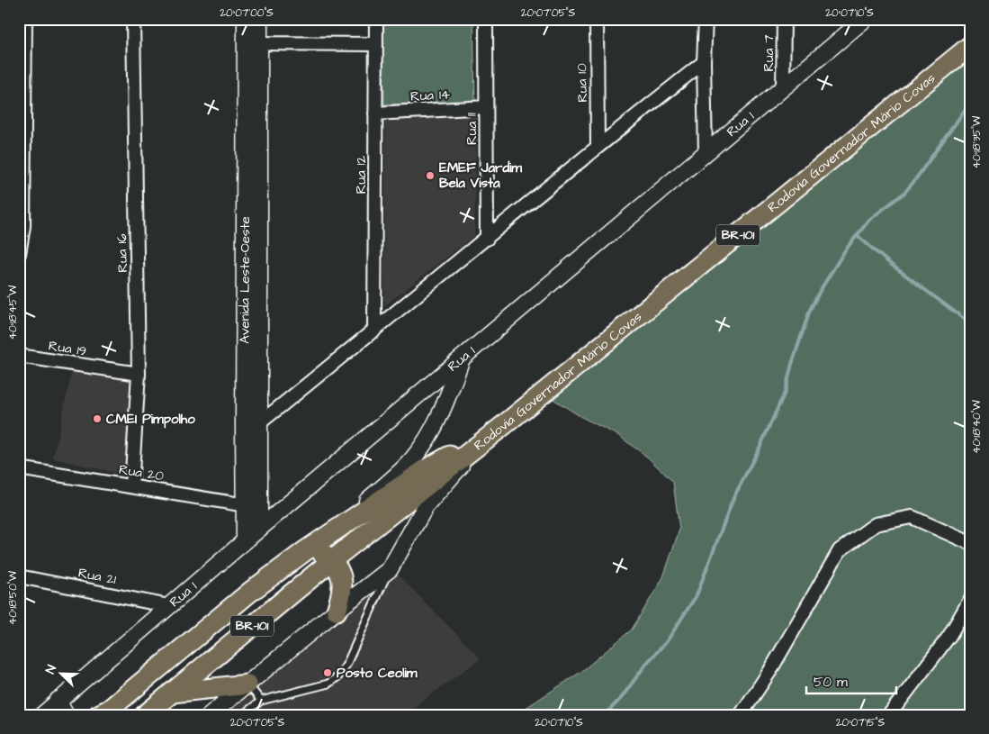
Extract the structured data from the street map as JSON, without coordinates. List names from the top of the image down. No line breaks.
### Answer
{"streets":{"main road":["Rodovia Governador Mário Covas","BR-101"],"street":["Rua 7","Rua 10","Rua 14","Rua 1","Rua 11","Rua 12","Rua 16","Avenida Leste-Oeste","Rua 19","Rua 20","Rua 21"]},"crossings":[["Rua 7","Rua 1"],["Rua 14","Rua 11"],["Rua 14","Rua 12"],["Rua 1","Avenida Leste-Oeste"],["Rua 1","Rua 21"],["Rua 16","Rua 19"],["Rua 16","Rua 20"],["Avenida Leste-Oeste","Rua 20"]],"places":["EMEF Jardim Bela Vista","CMEI Pimpolho","Posto Ceolim"],"scale_bar":"50 m","north":"top left","coordinates":["20°07'00\"S","20°07'05\"S","20°07'10\"S","40°18'35\"W","40°18'45\"W","40°18'40\"W","40°18'50\"W","20°07'15\"S"]}
